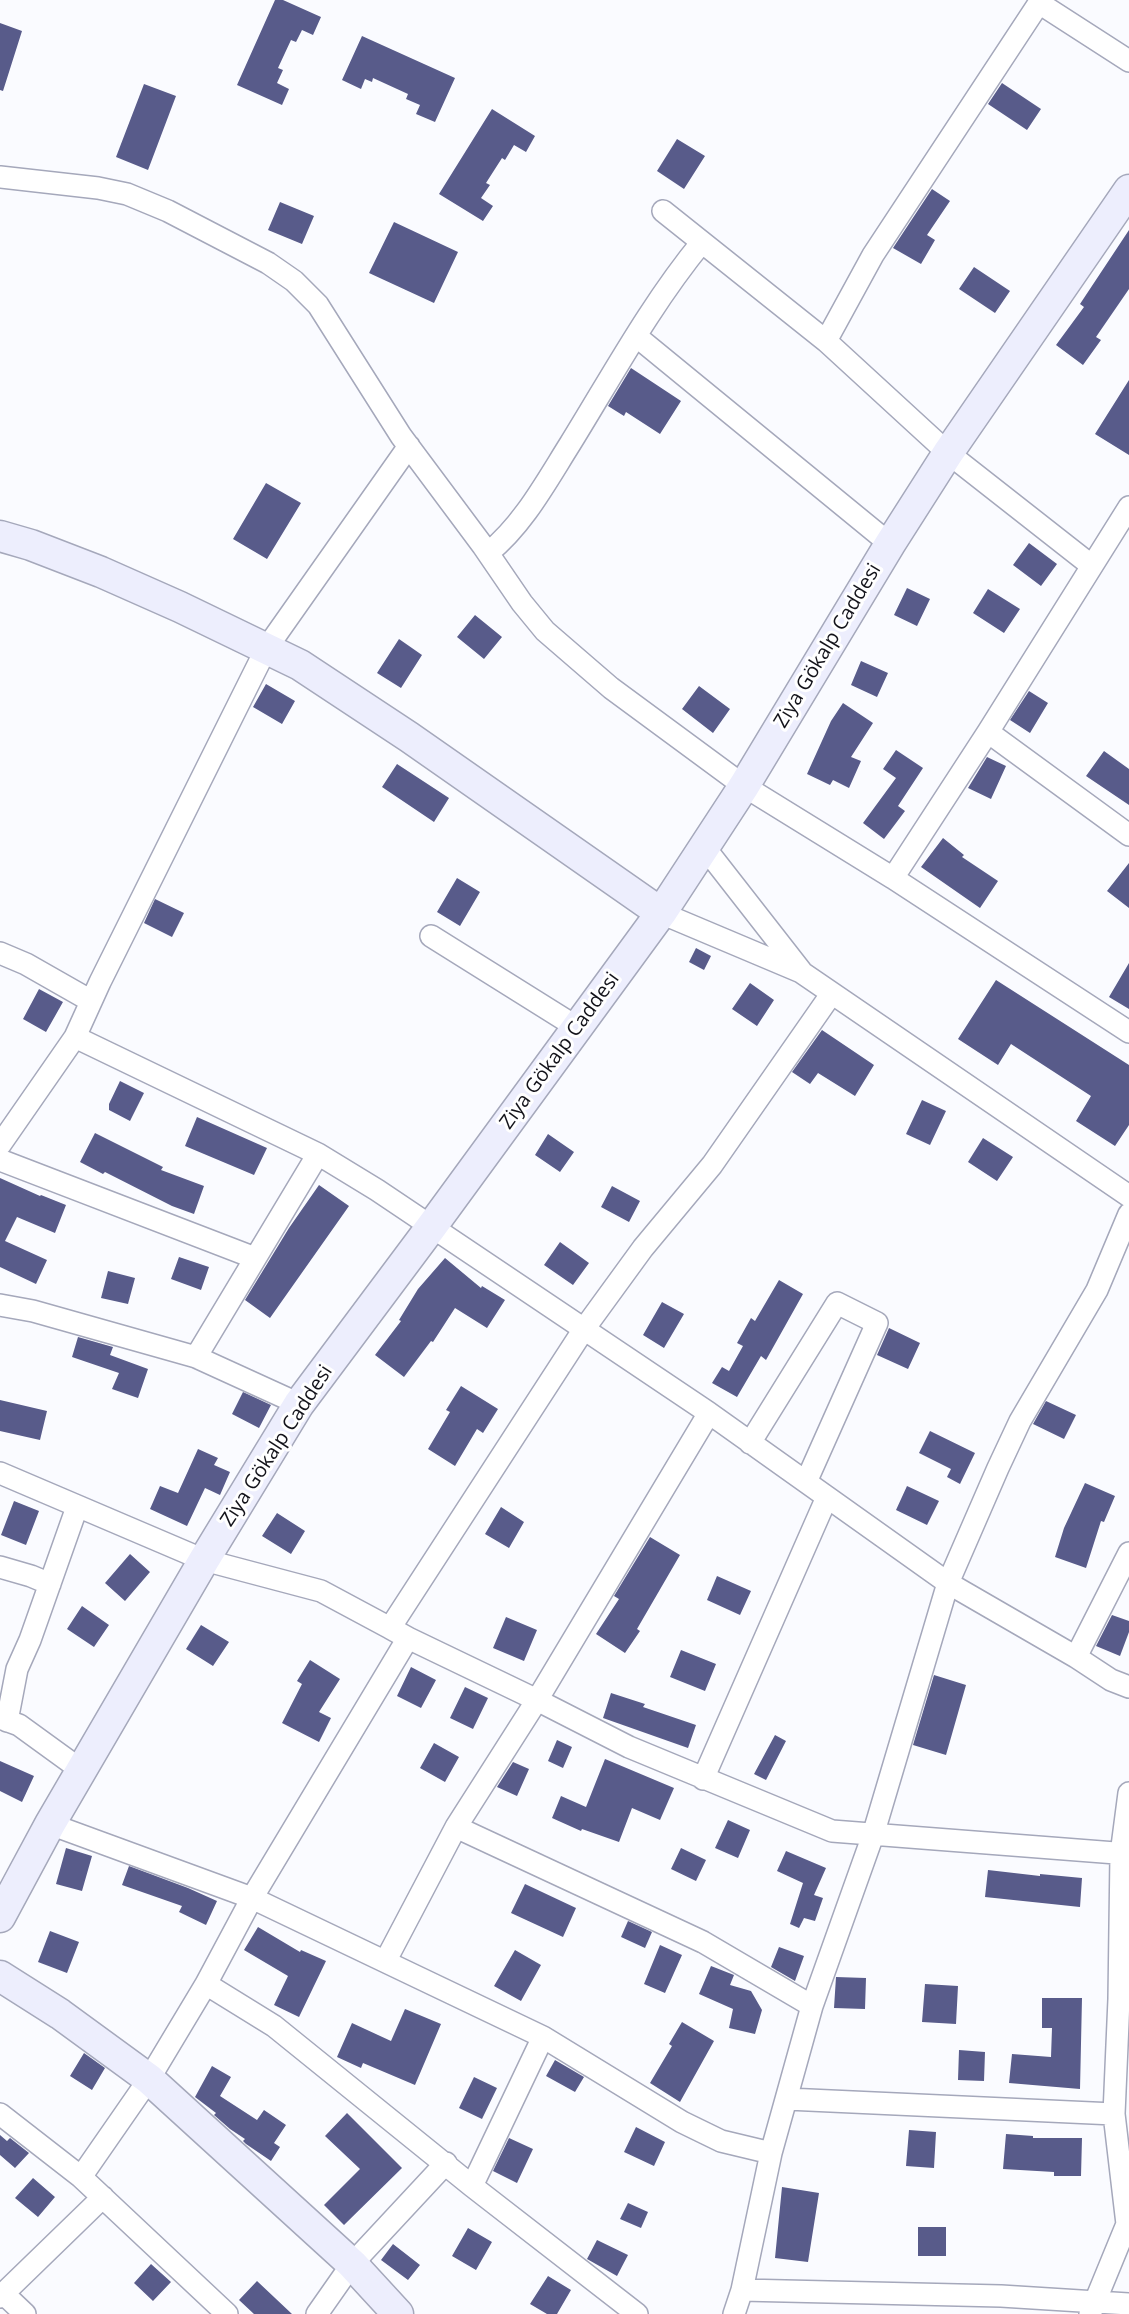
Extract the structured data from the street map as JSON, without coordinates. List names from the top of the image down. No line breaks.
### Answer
{"streets":{"street":["Ziya Gökalp Caddesi"]}}
